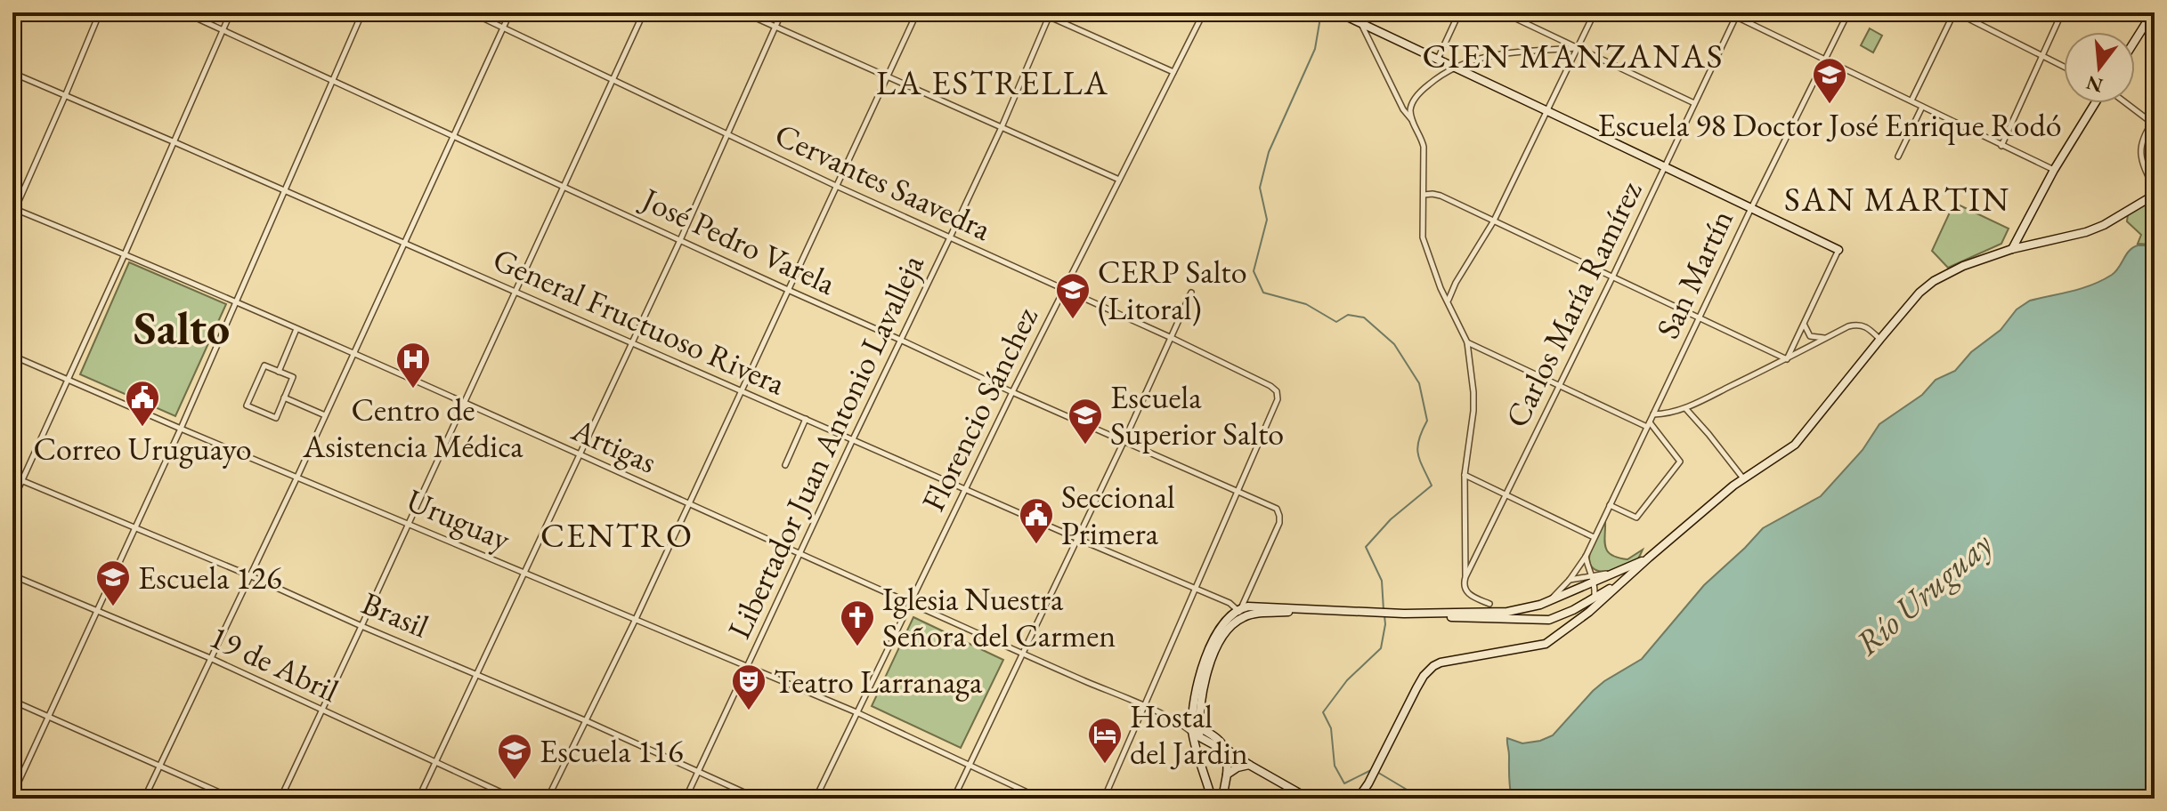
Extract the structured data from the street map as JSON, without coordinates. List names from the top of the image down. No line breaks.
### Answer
{"streets":{"street":["Cervantes Saavedra","José Pedro Varela","San Martín","Carlos María Ramírez","General Fructuoso Rivera","Florencio Sánchez","Artigas","Libertador Juan Antonio Lavalleja","Uruguay","Brasil","19 de Abril"]},"crossings":[["Cervantes Saavedra","José Pedro Varela"],["Cervantes Saavedra","Florencio Sánchez"],["Cervantes Saavedra","Libertador Juan Antonio Lavalleja"],["José Pedro Varela","General Fructuoso Rivera"],["José Pedro Varela","Florencio Sánchez"],["José Pedro Varela","Libertador Juan Antonio Lavalleja"],["General Fructuoso Rivera","Florencio Sánchez"],["General Fructuoso Rivera","Libertador Juan Antonio Lavalleja"],["Florencio Sánchez","Artigas"],["Florencio Sánchez","Uruguay"],["Artigas","Libertador Juan Antonio Lavalleja"],["Libertador Juan Antonio Lavalleja","Uruguay"],["Libertador Juan Antonio Lavalleja","Brasil"]],"districts":["CIEN MANZANAS","LA ESTRELLA","SAN MARTIN","Salto","CENTRO"],"water":["Río Uruguay"],"places":{"school or university":["Escuela 98 Doctor José Enrique Rodó","CERP Salto (Litoral)","Escuela Superior Salto","Escuela 126","Escuela 116"],"hospital":["Centro de Asistencia Médica"],"public building":["Correo Uruguayo","Seccional Primera"],"church":["Iglesia Nuestra Señora del Carmen"],"theatre":["Teatro Larranaga"],"hotel":["Hostal del Jardin"]},"north":"bottom"}
